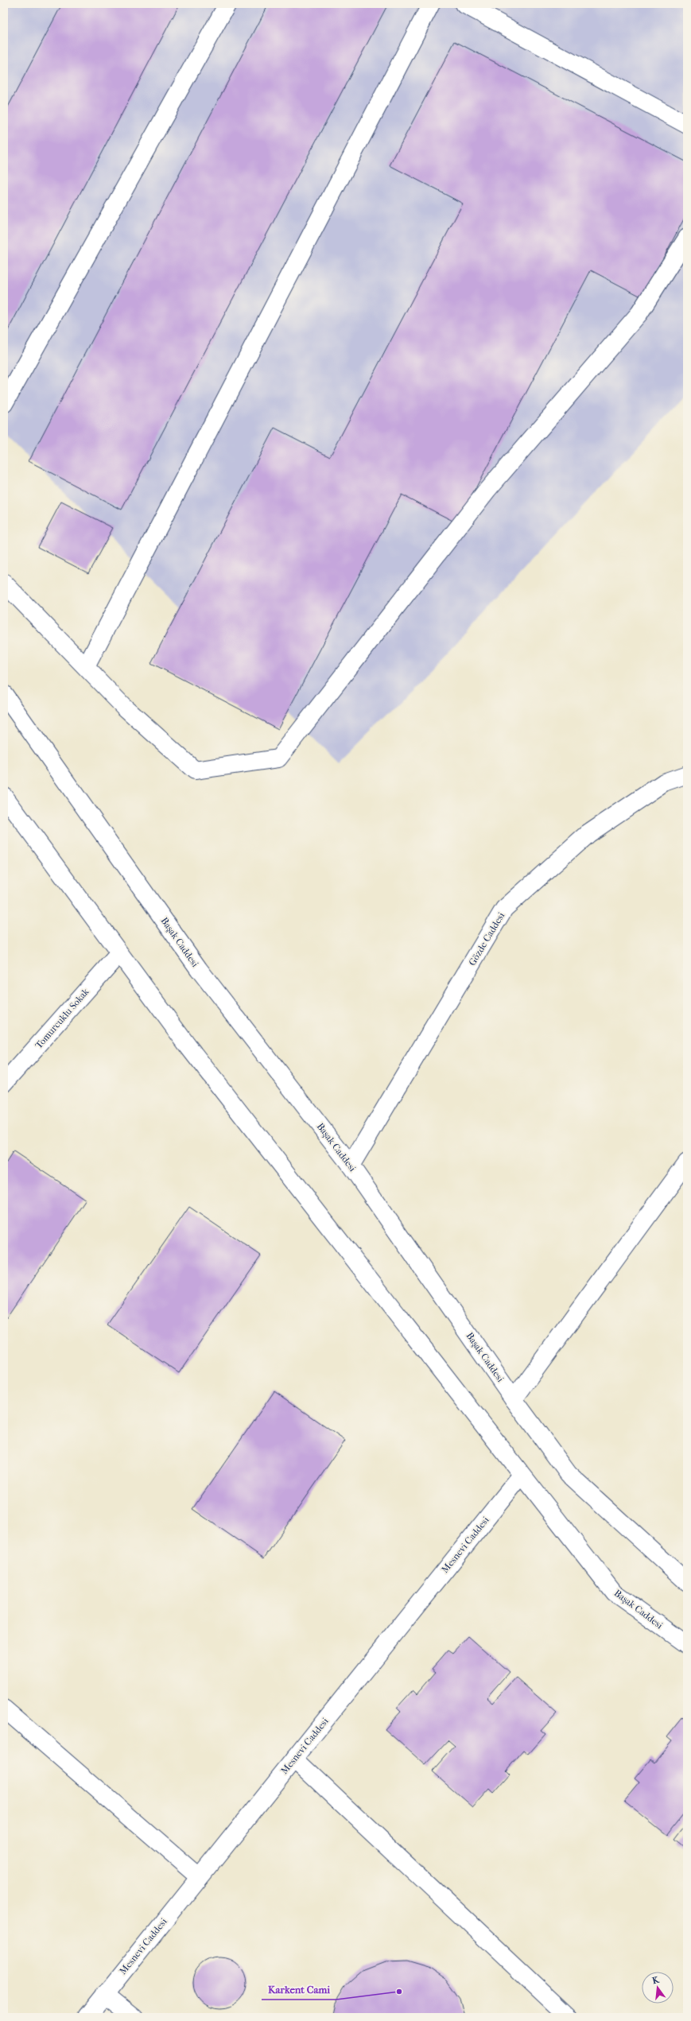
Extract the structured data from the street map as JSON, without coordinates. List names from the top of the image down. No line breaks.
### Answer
{"streets":{"street":["Gözde Caddesi","Başak Caddesi","Tomurcuklu Sokak","Mesnevi Caddesi"]},"crossings":[["Gözde Caddesi","Başak Caddesi"],["Başak Caddesi","Tomurcuklu Sokak"],["Başak Caddesi","Mesnevi Caddesi"]],"places":["Karkent Cami"],"north":"top"}
